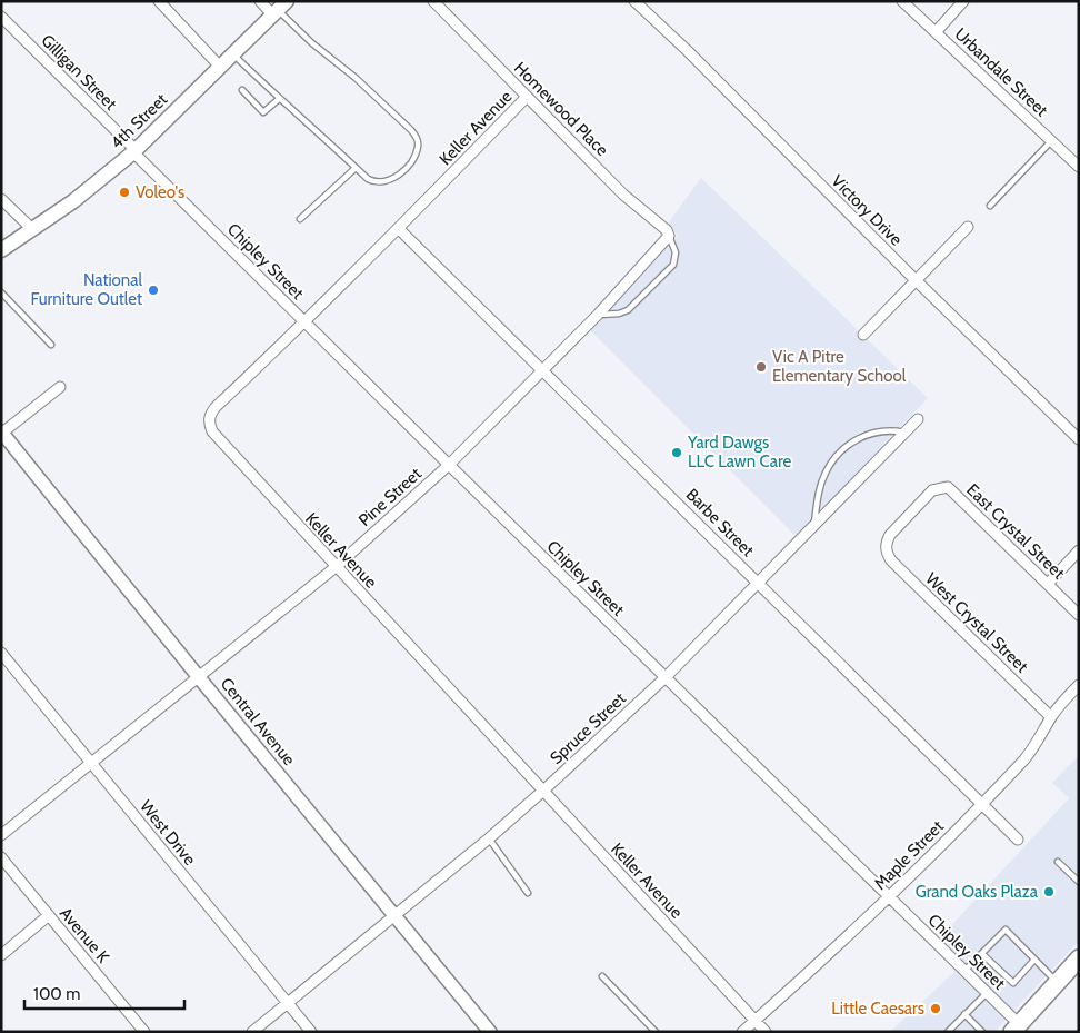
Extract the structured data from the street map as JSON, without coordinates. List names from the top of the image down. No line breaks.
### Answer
{"streets":{"main road":["4th Street"],"street":["Gilligan Street","Urbandale Street","Homewood Place","Keller Avenue","Victory Drive","Chipley Street","Pine Street","Barbe Street","East Crystal Street","West Crystal Street","Central Avenue","Spruce Street","West Drive","Maple Street","Avenue K"]},"crossings":[["Gilligan Street","4th Street"],["Gilligan Street","Chipley Street"],["Homewood Place","Keller Avenue"],["Homewood Place","Pine Street"],["4th Street","Chipley Street"],["Keller Avenue","Chipley Street"],["Keller Avenue","Pine Street"],["Keller Avenue","Barbe Street"],["Keller Avenue","Spruce Street"],["Keller Avenue","Maple Street"],["Chipley Street","Pine Street"],["Chipley Street","Spruce Street"],["Chipley Street","Maple Street"],["Pine Street","Barbe Street"],["Pine Street","Central Avenue"],["Pine Street","West Drive"],["Barbe Street","Spruce Street"],["Barbe Street","Maple Street"],["East Crystal Street","West Crystal Street"],["West Crystal Street","Maple Street"],["Central Avenue","Spruce Street"],["Spruce Street","West Drive"]],"places":["Voleo's","National Furniture Outlet","Vic A Pitre Elementary School","Yard Dawgs LLC Lawn Care","Grand Oaks Plaza","Little Caesars"],"scale_bar":"100 m"}
